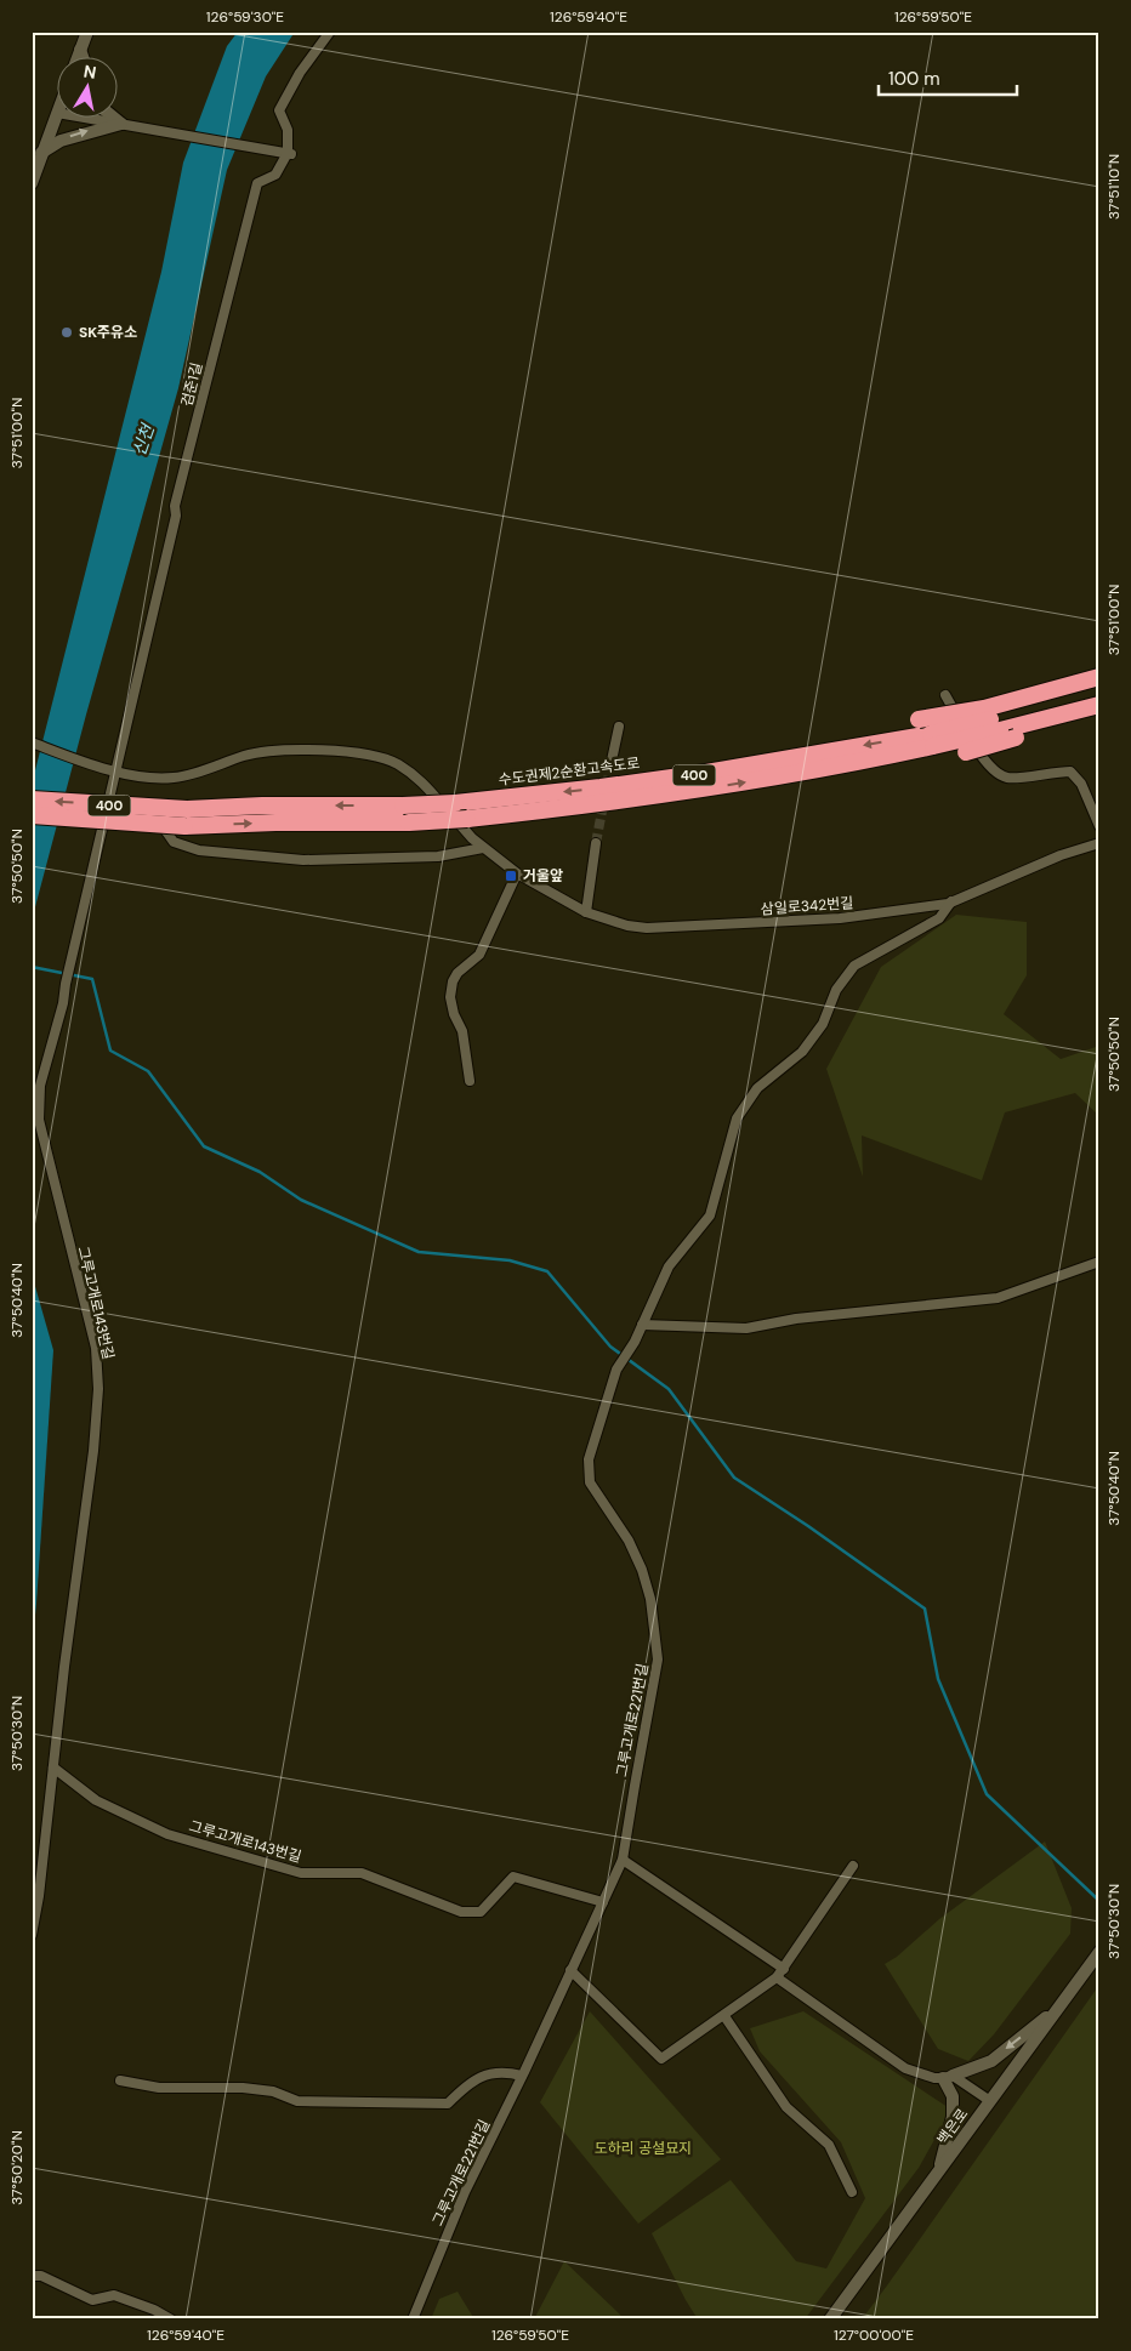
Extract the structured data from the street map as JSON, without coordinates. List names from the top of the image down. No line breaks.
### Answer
{"streets":{"highway":["수도권제2순환고속도로","400"],"main road":["백은로"],"street":["검준1길","삼일로342번길","그루고개로143번길","그루고개로221번길"]},"crossings":[["검준1길","삼일로342번길"],["검준1길","그루고개로143번길"],["삼일로342번길","그루고개로143번길"],["삼일로342번길","그루고개로221번길"],["그루고개로143번길","그루고개로221번길"]],"water":["신천"],"parks":["도하리 공설묘지"],"places":{"other":["SK주유소"],"transit":["거울앞"]},"scale_bar":"100 m","north":"top","coordinates":["126°59'30\"E","126°59'40\"E","126°59'50\"E","37°51'10\"N","37°51'00\"N","37°50'50\"N","37°50'40\"N","37°50'30\"N","37°50'20\"N","127°00'00\"E"]}
